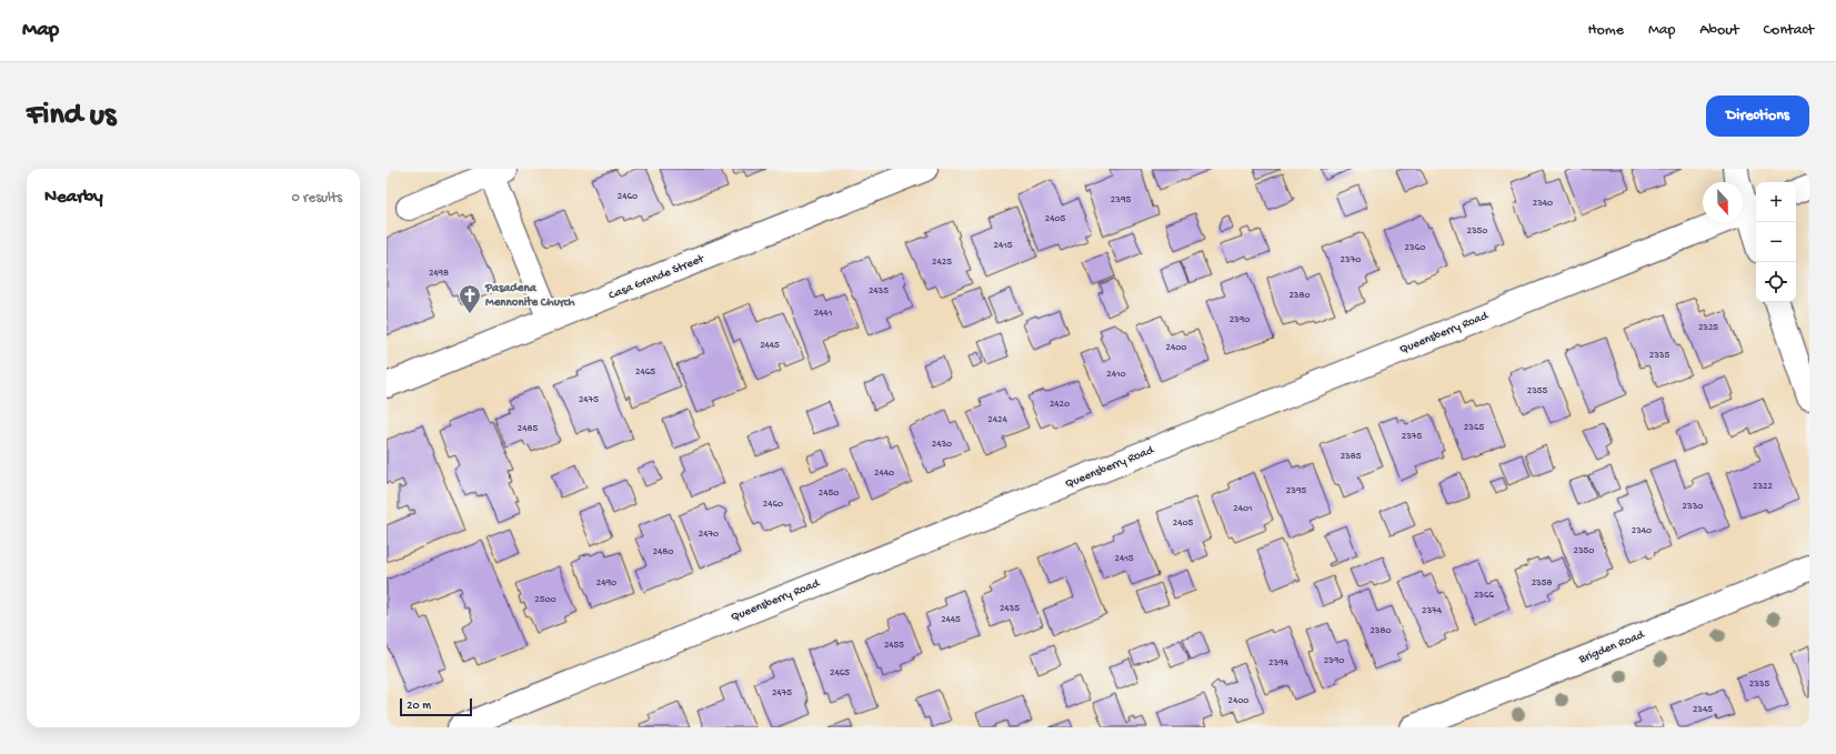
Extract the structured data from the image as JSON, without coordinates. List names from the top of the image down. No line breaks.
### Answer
{"streets":{"street":["Casa Grande Street","Queensberry Road","Brigden Road"]},"places":{"church":["Pasadena Mennonite Church"]},"house_numbers":["2460","2395","2340","2405","2350","2415","2360","2370","2425","2498","2435","2380","2441","2390","2325","2445","2400","2335","2465","2410","2355","2475","2420","2424","2365","2485","2375","2430","2385","2440","2322","2395","2450","2460","2330","2401","2405","2340","2470","2350","2480","2415","2490","2358","2366","2500","2435","2374","2445","2380","2455","2390","2394","2465","2335","2475","2400","2345"],"scale_bar":"20 m","north":"bottom","page":{"header":"Map","nav":["Home","Map","About","Contact"],"buttons":"Directions","title":"Find us","heading":["Nearby","0 results"],"map_buttons":["+","−"],"scale":"20 m"}}
